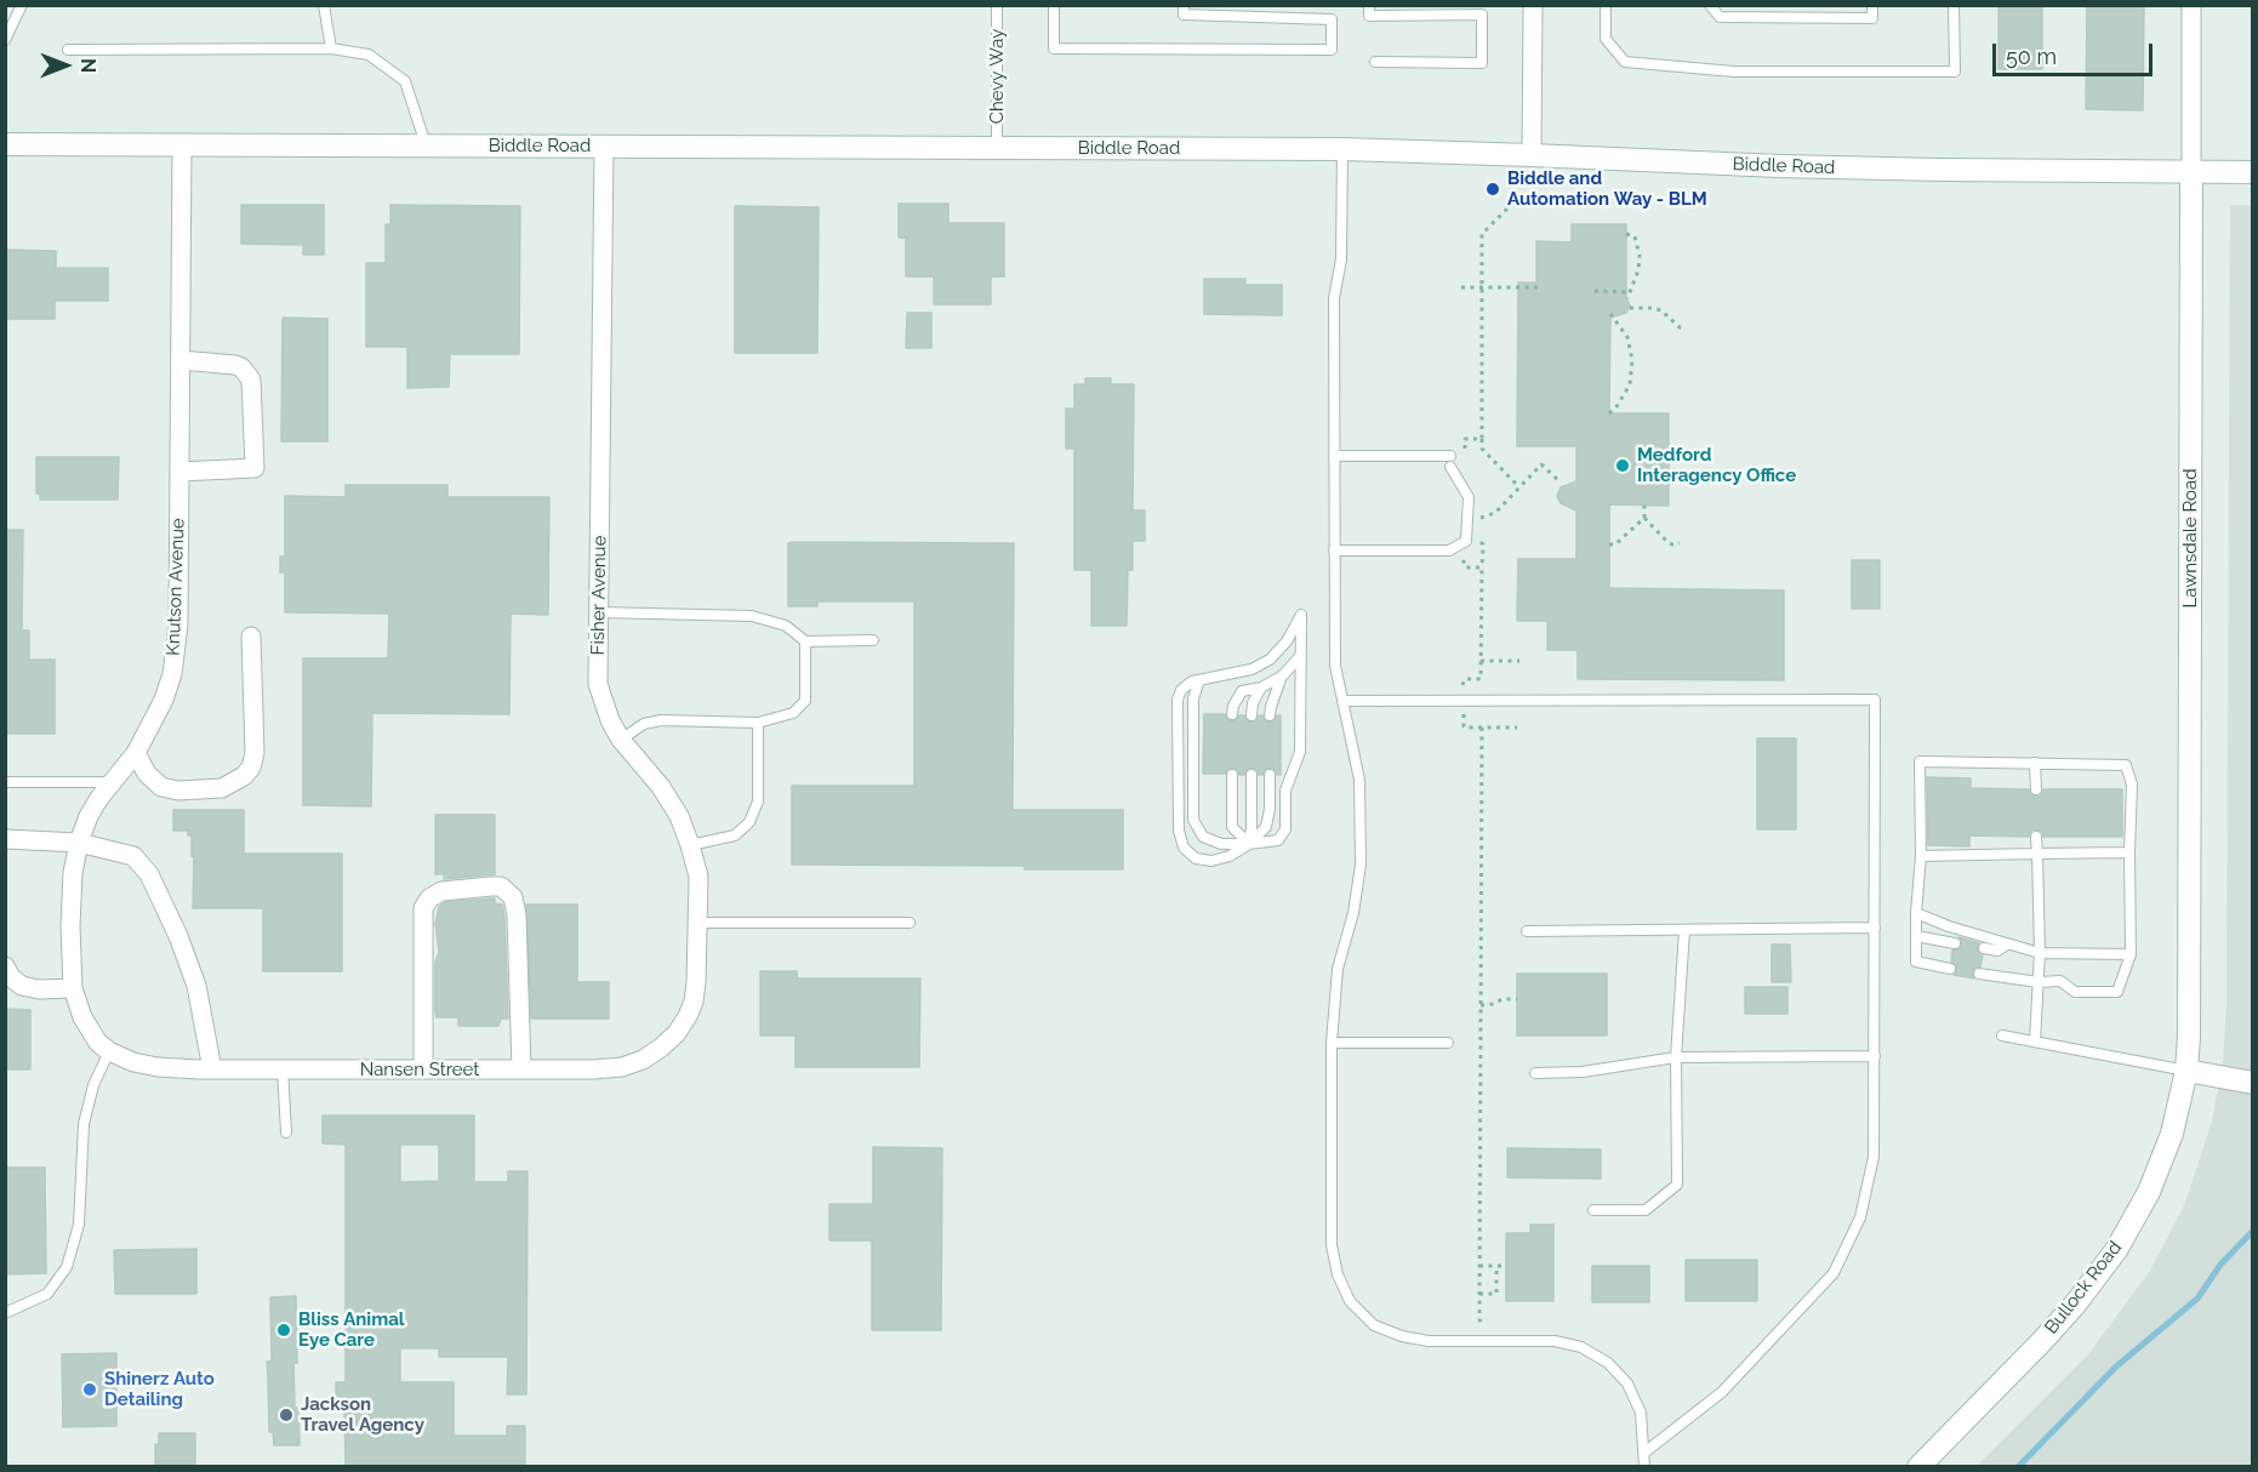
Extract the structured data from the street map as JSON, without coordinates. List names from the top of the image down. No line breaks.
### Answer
{"streets":{"main road":["Biddle Road","Lawnsdale Road","Bullock Road"],"street":["Knutson Avenue","Fisher Avenue","Nansen Street"],"lane":["Chevy Way"]},"crossings":[["Chevy Way","Biddle Road"],["Biddle Road","Lawnsdale Road"],["Biddle Road","Knutson Avenue"],["Biddle Road","Fisher Avenue"],["Lawnsdale Road","Bullock Road"],["Knutson Avenue","Nansen Street"],["Fisher Avenue","Nansen Street"]],"places":["Biddle and Automation Way - BLM","Medford Interagency Office","Bliss Animal Eye Care","Shinerz Auto Detailing","Jackson Travel Agency"],"scale_bar":"50 m","north":"right"}
